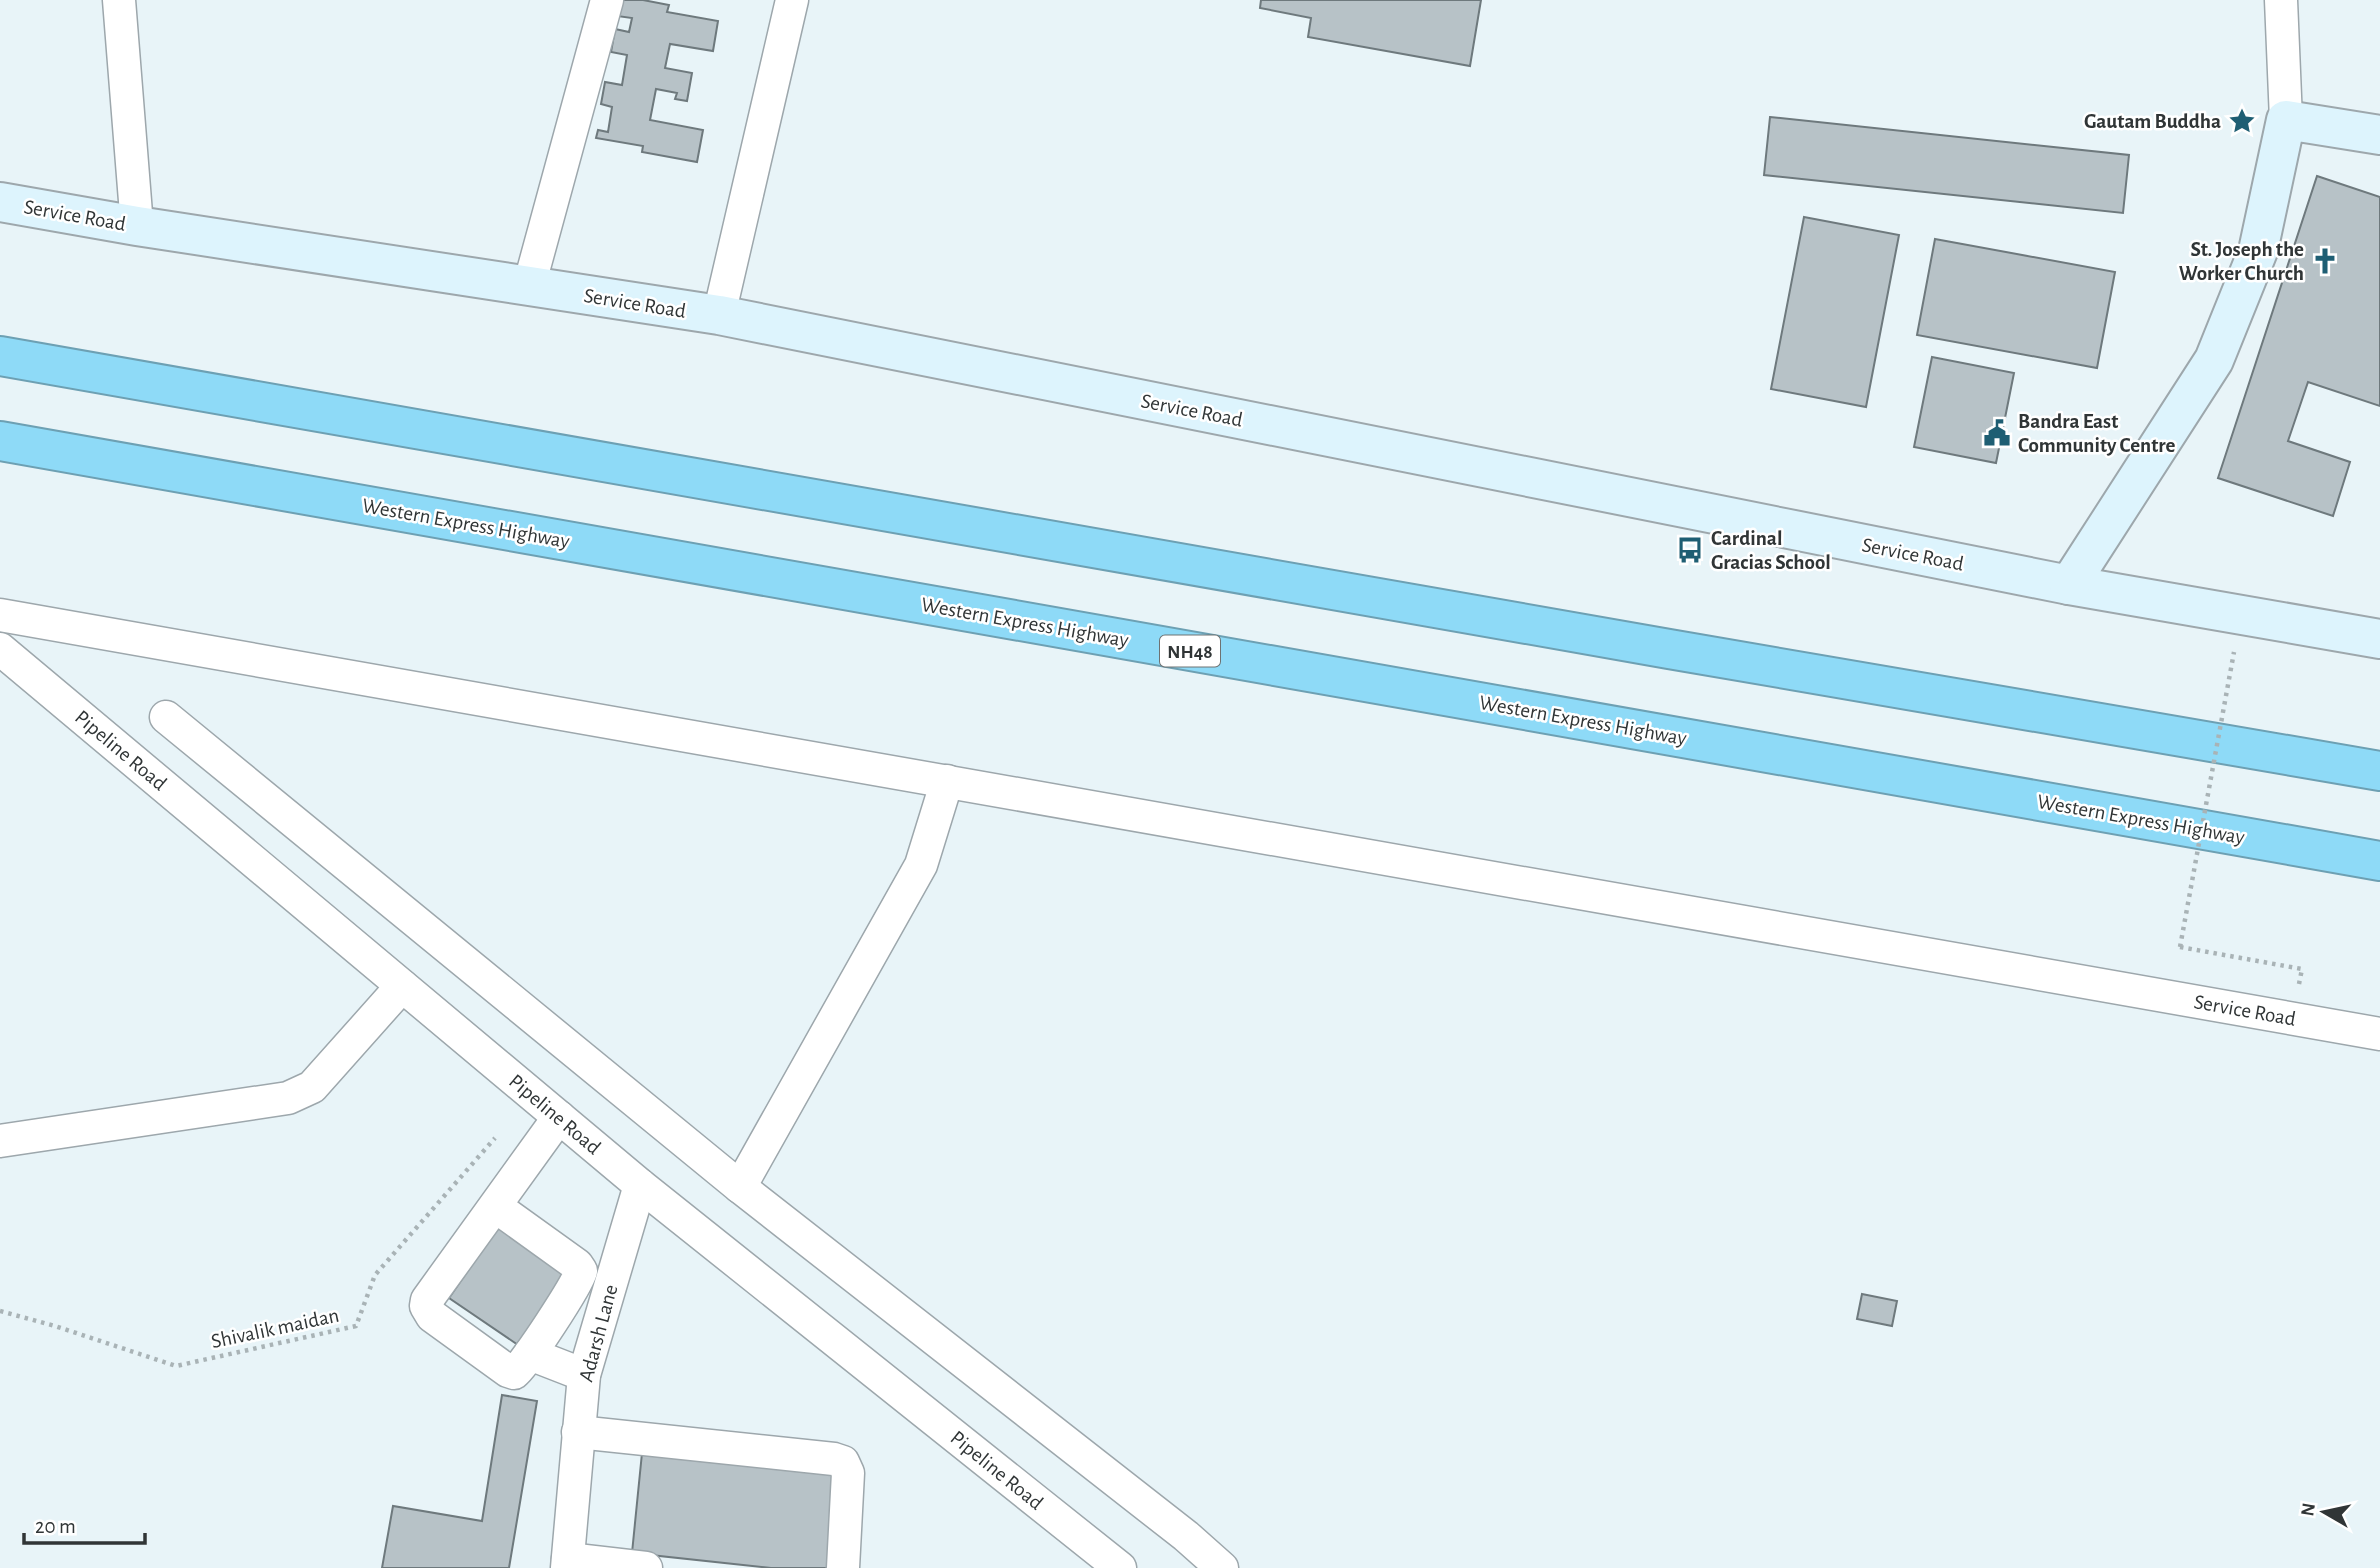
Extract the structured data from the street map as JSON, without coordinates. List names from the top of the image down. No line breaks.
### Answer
{"streets":{"highway":["Western Express Highway","NH48"],"street":["Service Road","Pipeline Road","Adarsh Lane"],"path":["Shivalik maidan"]},"crossings":[["Pipeline Road","Shivalik maidan"],["Pipeline Road","Adarsh Lane"]],"places":{"place":["Gautam Buddha"],"church":["St. Joseph the Worker Church"],"public building":["Bandra East Community Centre"],"bus stop":["Cardinal Gracias School"]},"scale_bar":"20 m","north":"left"}
